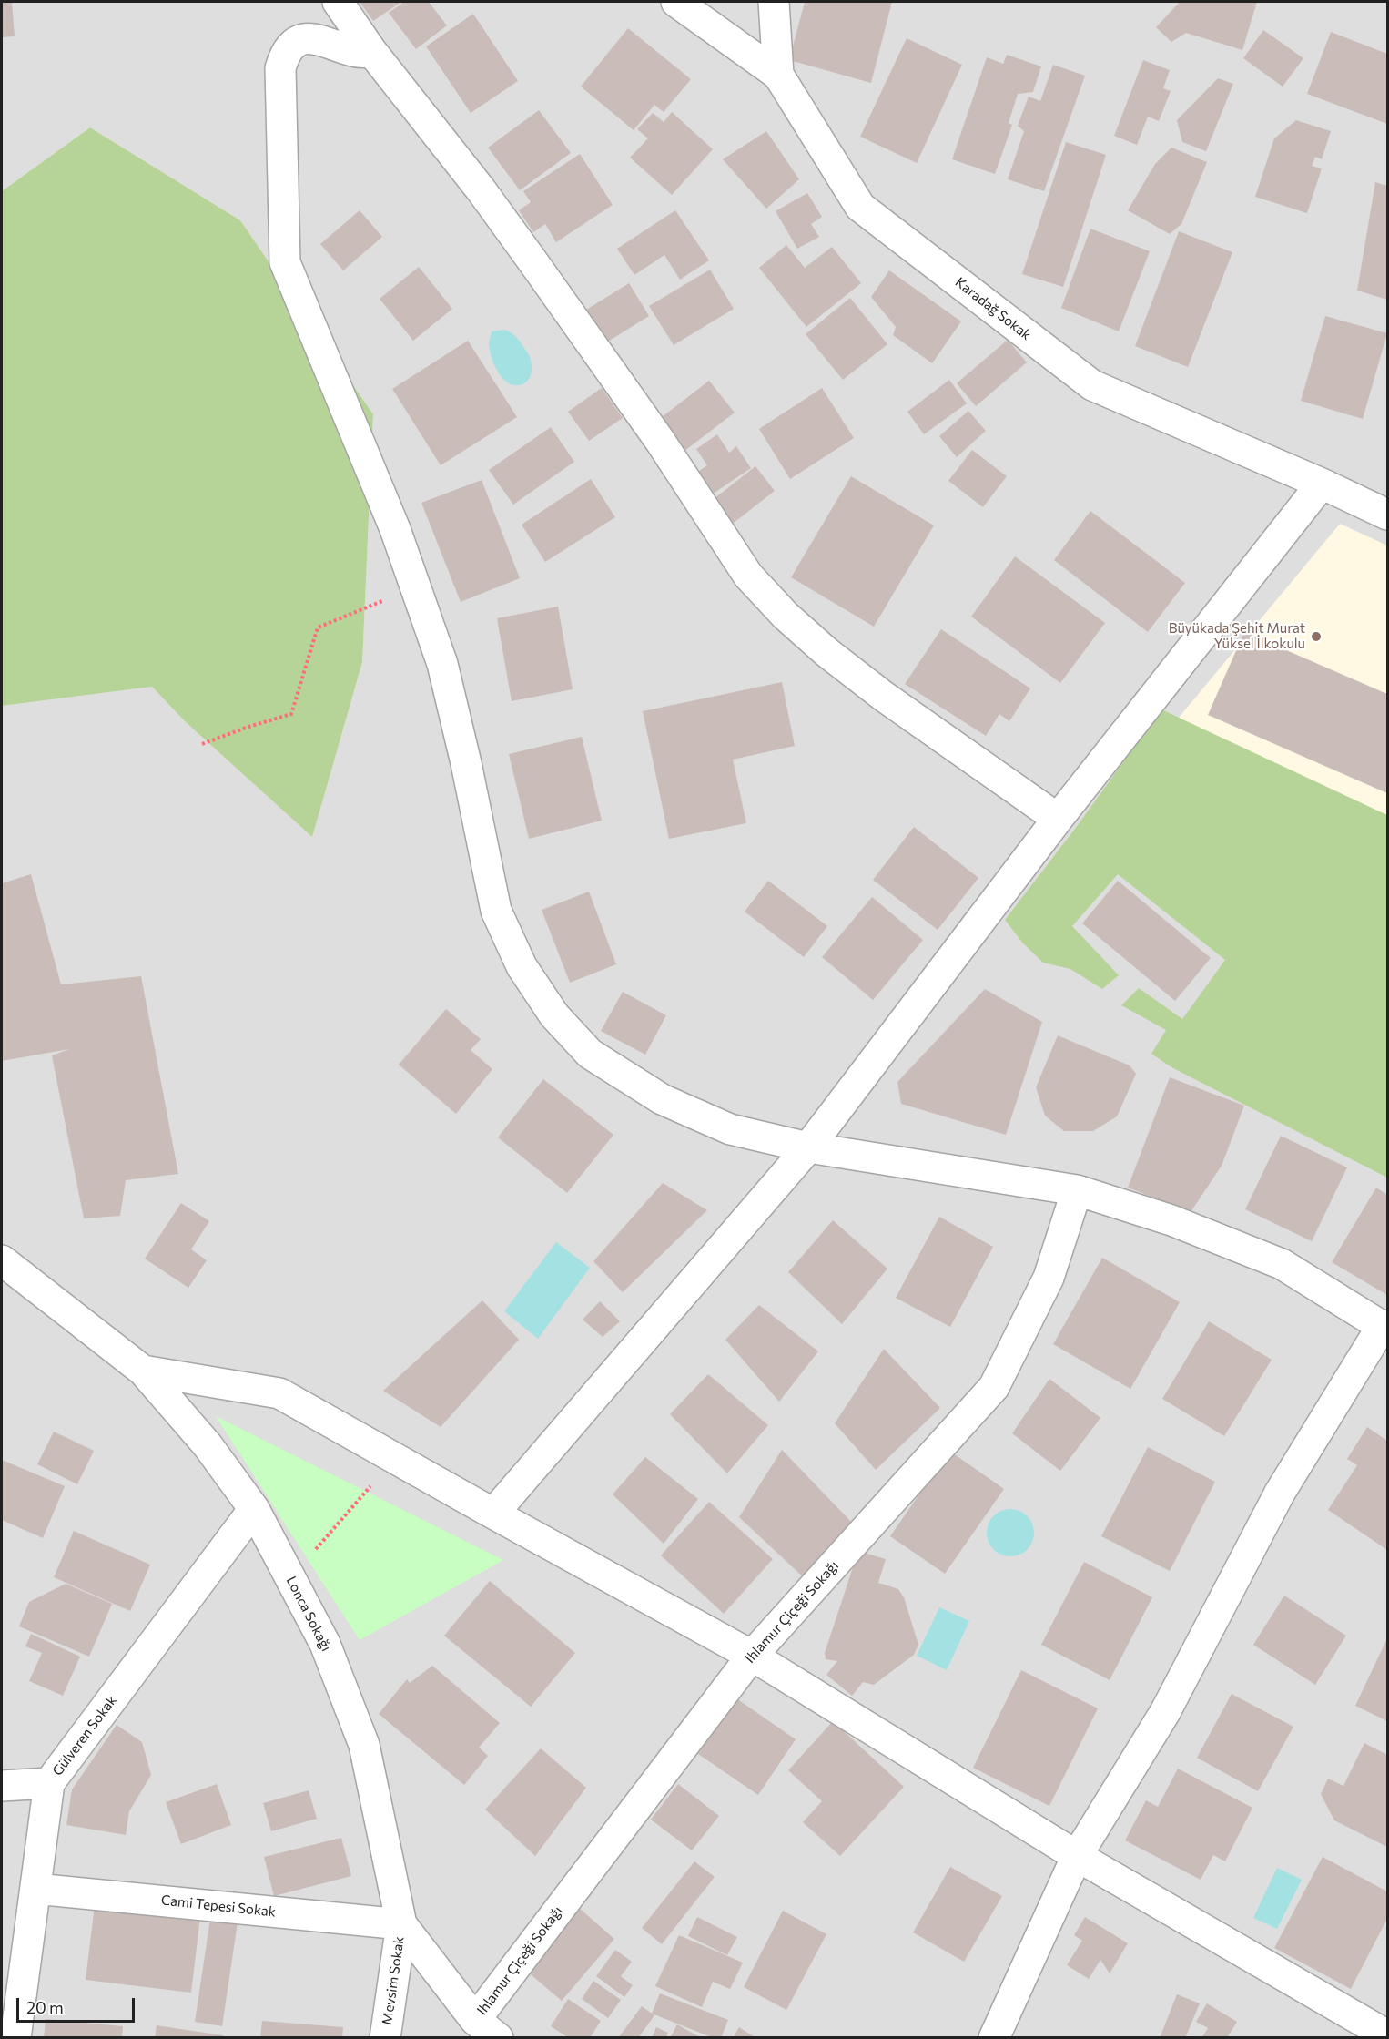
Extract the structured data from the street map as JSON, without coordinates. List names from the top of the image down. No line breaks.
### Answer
{"streets":{"street":["Karadağ Sokak","Ihlamur Çiçeği Sokağı","Lonca Sokağı","Gülveren Sokak","Cami Tepesi Sokak","Mevsim Sokak"]},"crossings":[["Ihlamur Çiçeği Sokağı","Lonca Sokağı"],["Lonca Sokağı","Gülveren Sokak"],["Lonca Sokağı","Cami Tepesi Sokak"],["Lonca Sokağı","Mevsim Sokak"],["Gülveren Sokak","Cami Tepesi Sokak"],["Cami Tepesi Sokak","Mevsim Sokak"]],"places":["Büyükada Şehit Murat Yüksel İlkokulu"],"scale_bar":"20 m"}
